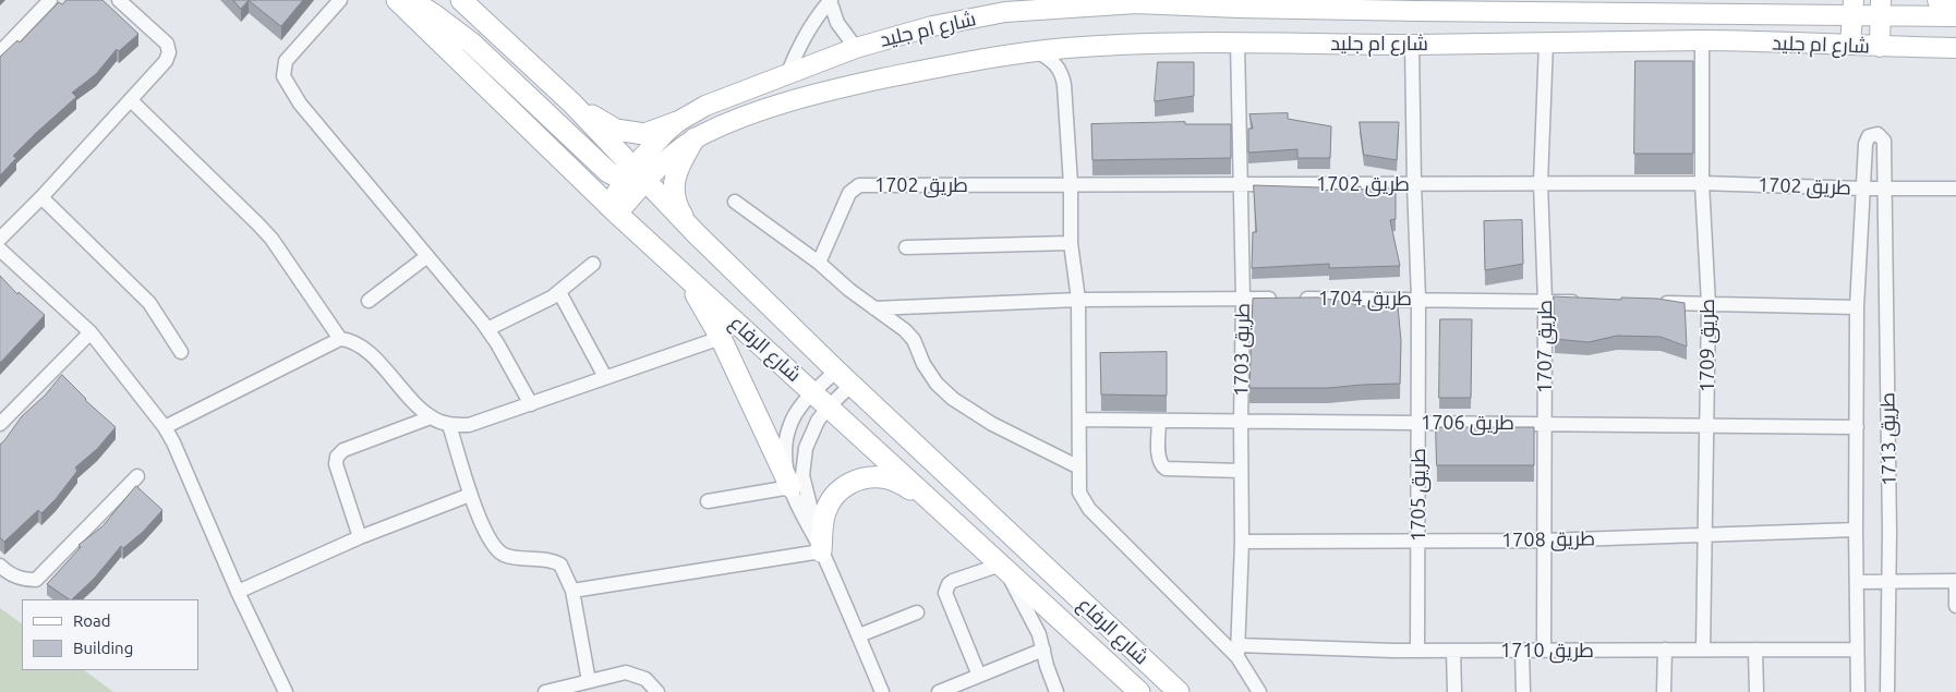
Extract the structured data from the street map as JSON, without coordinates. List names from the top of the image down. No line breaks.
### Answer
{"streets":{"main road":["شارع الرفاع"],"street":["شارع ام جليد","طريق 1702","طريق 1704","طريق 1709","طريق 1707","طريق 1703","طريق 1706","طريق 1713","طريق 1705","طريق 1708","طريق 1710"]},"crossings":[["شارع ام جليد","طريق 1709"],["شارع ام جليد","طريق 1707"],["شارع ام جليد","شارع الرفاع"],["شارع ام جليد","طريق 1703"],["شارع ام جليد","طريق 1705"],["طريق 1702","طريق 1709"],["طريق 1702","طريق 1707"],["طريق 1702","طريق 1703"],["طريق 1702","طريق 1713"],["طريق 1702","طريق 1705"],["طريق 1704","طريق 1707"],["طريق 1704","طريق 1703"],["طريق 1704","طريق 1705"],["طريق 1709","طريق 1706"],["طريق 1709","طريق 1708"],["طريق 1709","طريق 1710"],["طريق 1707","طريق 1706"],["طريق 1707","طريق 1708"],["طريق 1707","طريق 1710"],["طريق 1703","طريق 1706"],["طريق 1703","طريق 1708"],["طريق 1703","طريق 1710"],["طريق 1706","طريق 1713"],["طريق 1706","طريق 1705"],["طريق 1713","طريق 1708"],["طريق 1713","طريق 1710"],["طريق 1705","طريق 1708"],["طريق 1705","طريق 1710"]],"legend":["Road","Building"]}
